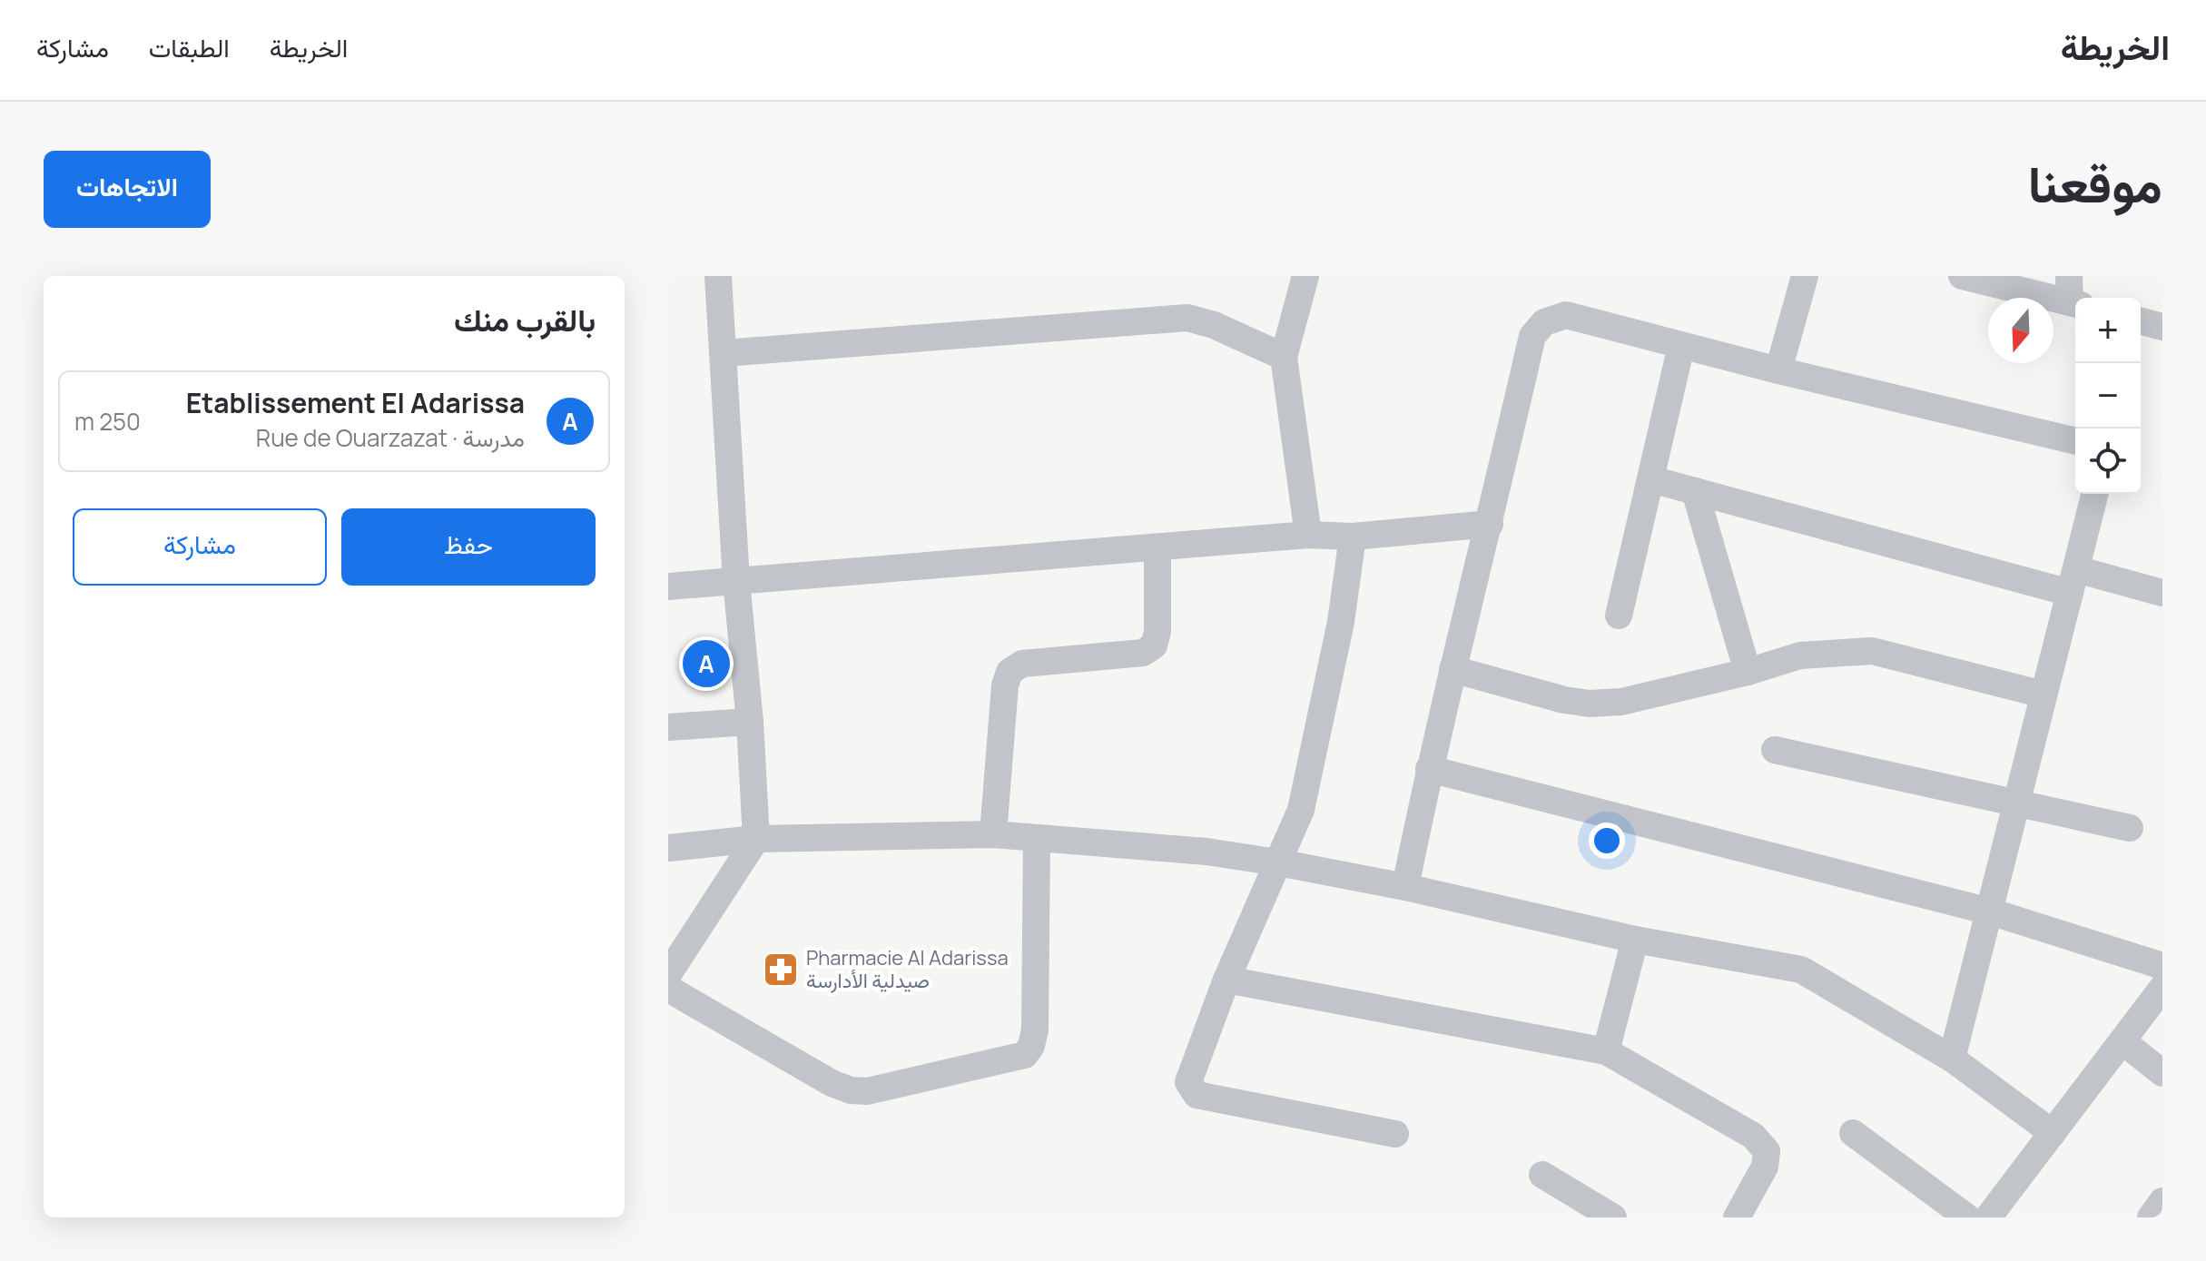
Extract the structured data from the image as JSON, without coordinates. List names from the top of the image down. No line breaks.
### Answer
{"places":{"pharmacy":["Pharmacie Al Adarissa صيدلية الأدارسة"]},"north":"bottom","page":{"header":"الخريطة","nav":["الخريطة","الطبقات","مشاركة"],"title":"موقعنا","buttons":["الاتجاهات",["حفظ","مشاركة"]],"heading":"بالقرب منك","map_buttons":["+","−"],"list":[{"mark":"A","name":"Etablissement El Adarissa","note":"مدرسة · Rue de Ouarzazat","value":"250 m"}],"pins":"A"}}
